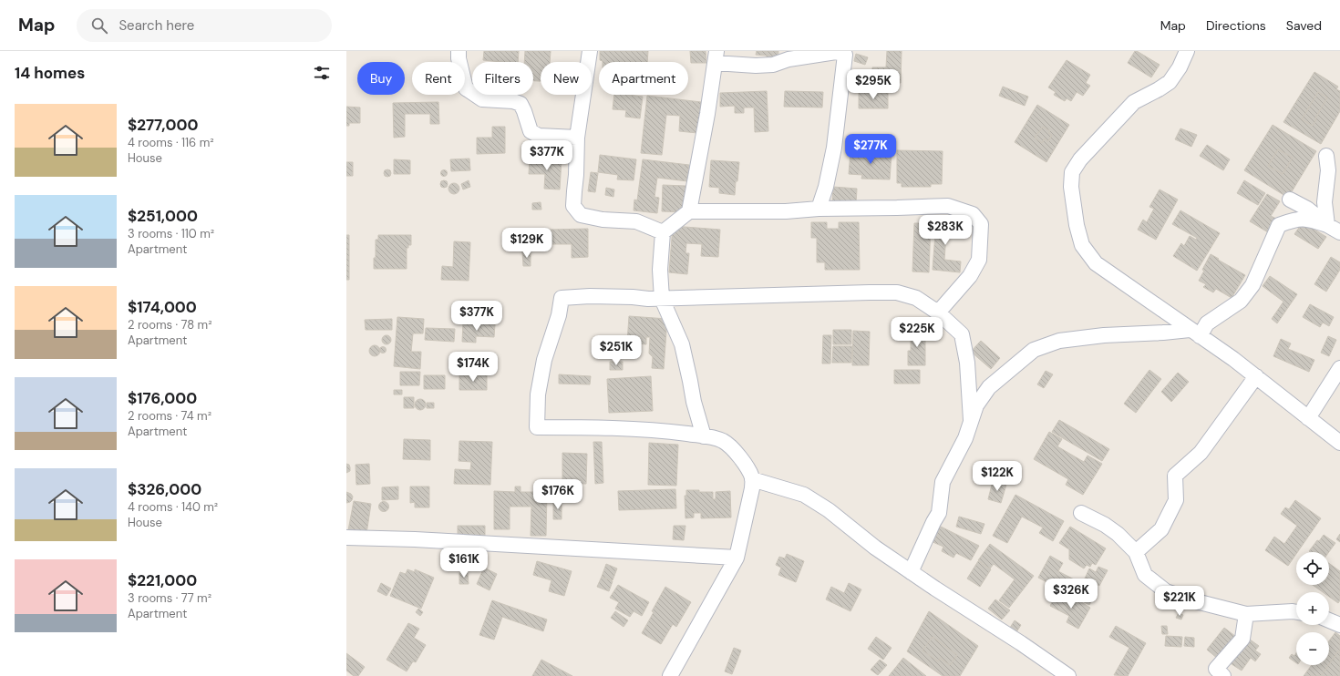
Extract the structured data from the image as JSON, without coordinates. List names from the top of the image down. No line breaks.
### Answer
{"page":{"header":"Map","search":"Search here","nav":["Map","Directions","Saved"],"heading":"14 homes","chip":["Buy","Rent","Filters","New","Apartment"],"price":["$295K","$277K","$377K","$283K","$129K","$377K","$225K","$251K","$174K","$122K","$176K","$161K","$326K","$221K"],"list":[{"name":"$277,000","note":"4 rooms · 116 m² · House"},{"name":"$251,000","note":"3 rooms · 110 m² · Apartment"},{"name":"$174,000","note":"2 rooms · 78 m² · Apartment"},{"name":"$176,000","note":"2 rooms · 74 m² · Apartment"},{"name":"$326,000","note":"4 rooms · 140 m² · House"},{"name":"$221,000","note":"3 rooms · 77 m² · Apartment"}],"map_buttons":["+","−"]}}
